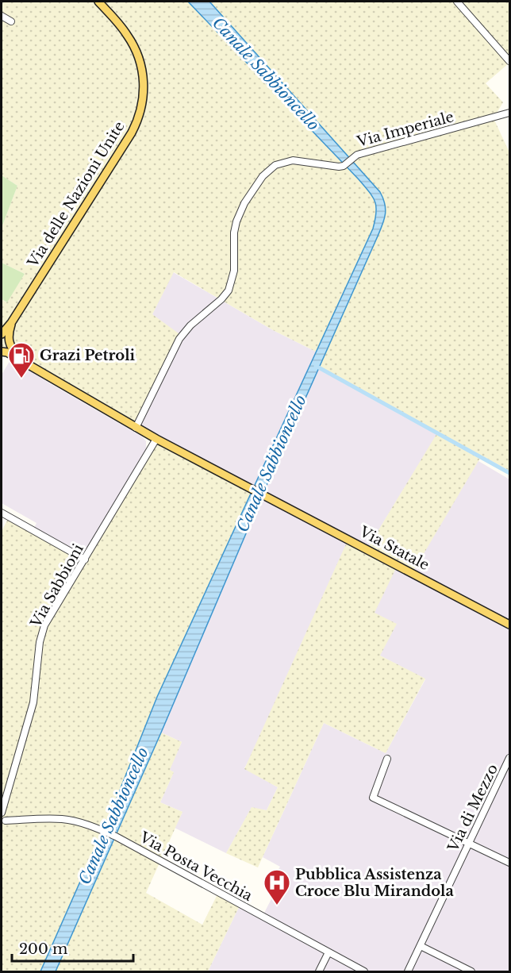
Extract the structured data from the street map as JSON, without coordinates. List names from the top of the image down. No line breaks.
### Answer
{"streets":{"main road":["Via delle Nazioni Unite","Via Statale"],"street":["Via Imperiale","Via Sabbioni","Via di Mezzo","Via Posta Vecchia"]},"crossings":[["Via Imperiale","Via Statale"],["Via Statale","Via Sabbioni"]],"water":["Canale Sabbioncello"],"places":{"fuel station":["Grazi Petroli"],"hospital":["Pubblica Assistenza Croce Blu Mirandola"]},"scale_bar":"200 m"}
